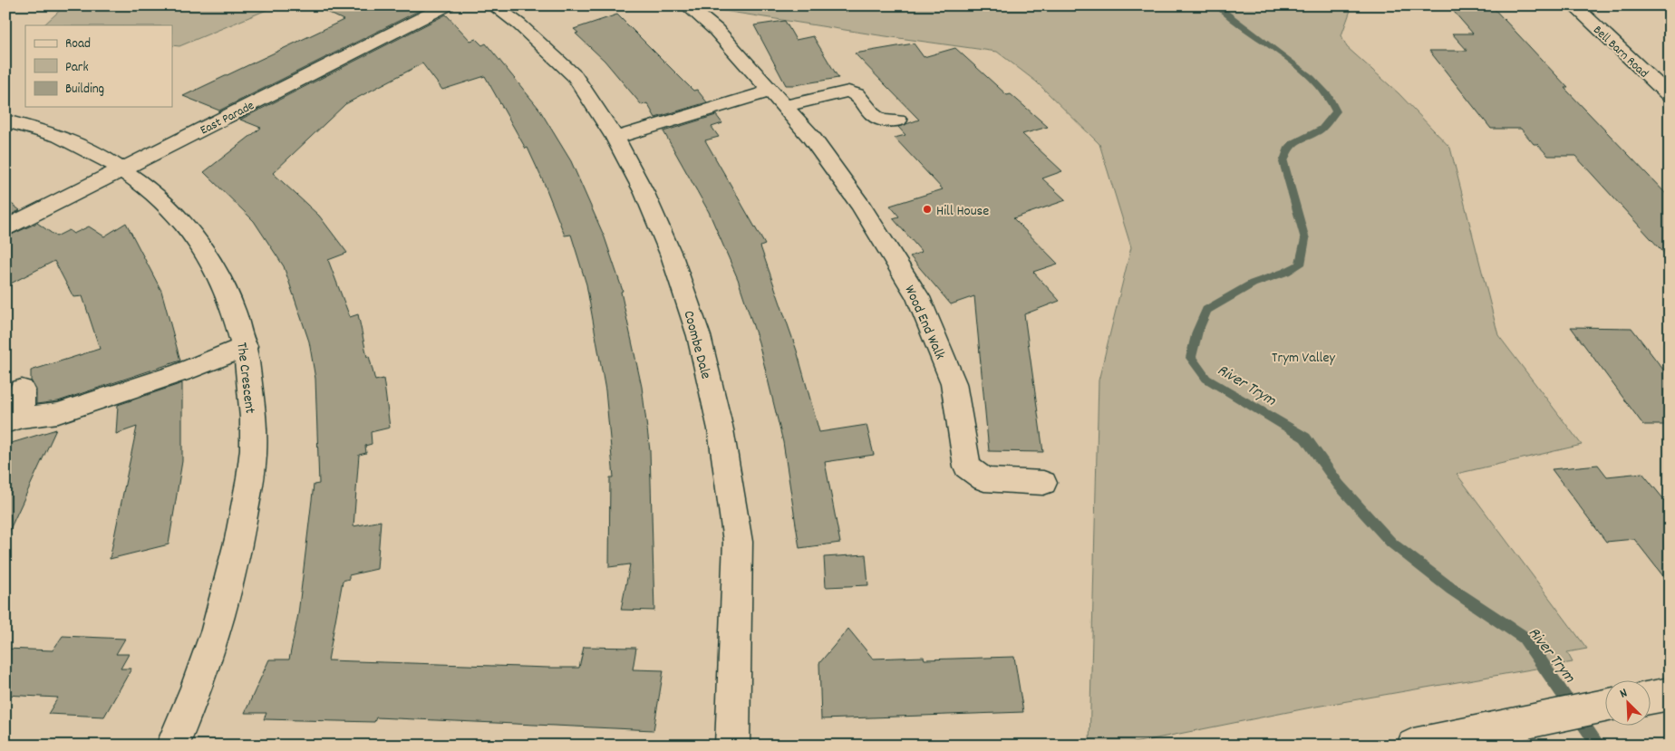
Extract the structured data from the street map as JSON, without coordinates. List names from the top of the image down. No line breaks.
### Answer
{"streets":{"street":["Bell Barn Road","East Parade","Wood End Walk","Coombe Dale","The Crescent"]},"crossings":[["East Parade","The Crescent"]],"water":["River Trym"],"parks":["Trym Valley"],"places":["Hill House"],"legend":["Road","Park","Building"],"north":"top left"}
